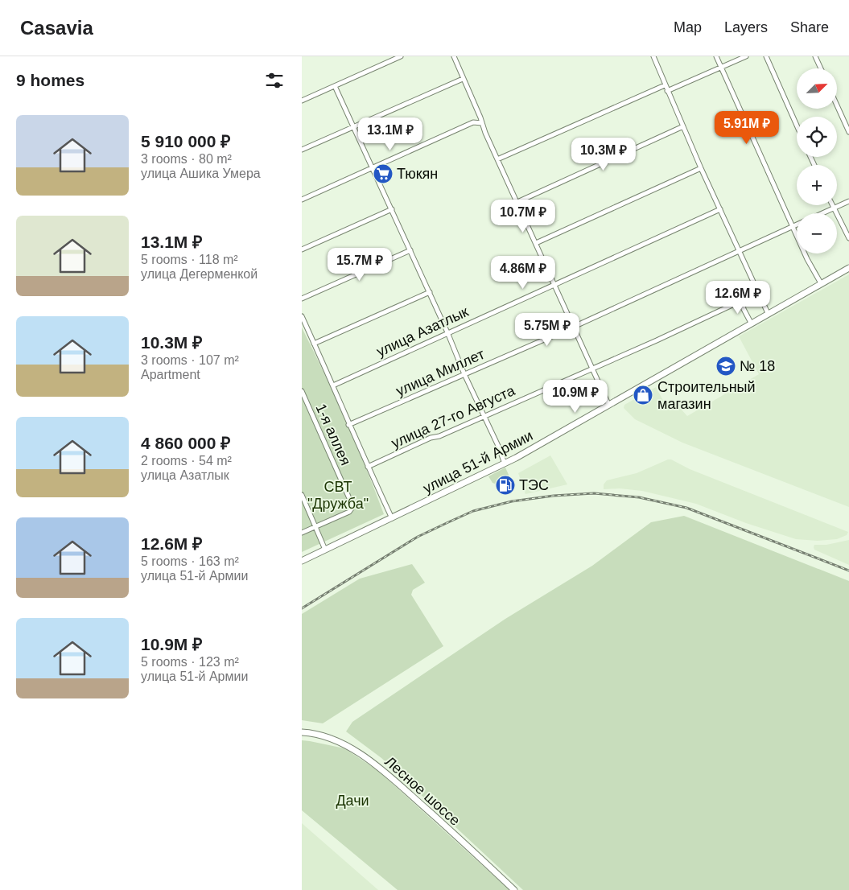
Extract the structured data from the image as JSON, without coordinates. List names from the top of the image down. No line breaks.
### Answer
{"streets":{"main road":["улица 51-й Армии","Лесное шоссе"],"street":["улица Азатлык","улица Миллет","улица 27-го Августа","1-я аллея"]},"parks":["СВТ \"Дружба\"","Дачи"],"places":{"supermarket":["Тюкян"],"school or university":["№ 18"],"shop":["Строительный магазин"],"fuel station":["ТЭС"]},"north":"top right","page":{"header":"Casavia","nav":["Map","Layers","Share"],"heading":"9 homes","map_buttons":["+","−"],"list":[{"name":"5 910 000 ₽","note":"3 rooms · 80 m² · улица Ашика Умера"},{"name":"13.1M ₽","note":"5 rooms · 118 m² · улица Дегерменкой"},{"name":"10.3M ₽","note":"3 rooms · 107 m² · Apartment"},{"name":"4 860 000 ₽","note":"2 rooms · 54 m² · улица Азатлык"},{"name":"12.6M ₽","note":"5 rooms · 163 m² · улица 51-й Армии"},{"name":"10.9M ₽","note":"5 rooms · 123 m² · улица 51-й Армии"}],"price":["5.91M ₽","13.1M ₽","10.3M ₽","10.7M ₽","15.7M ₽","4.86M ₽","12.6M ₽","5.75M ₽","10.9M ₽"]}}
